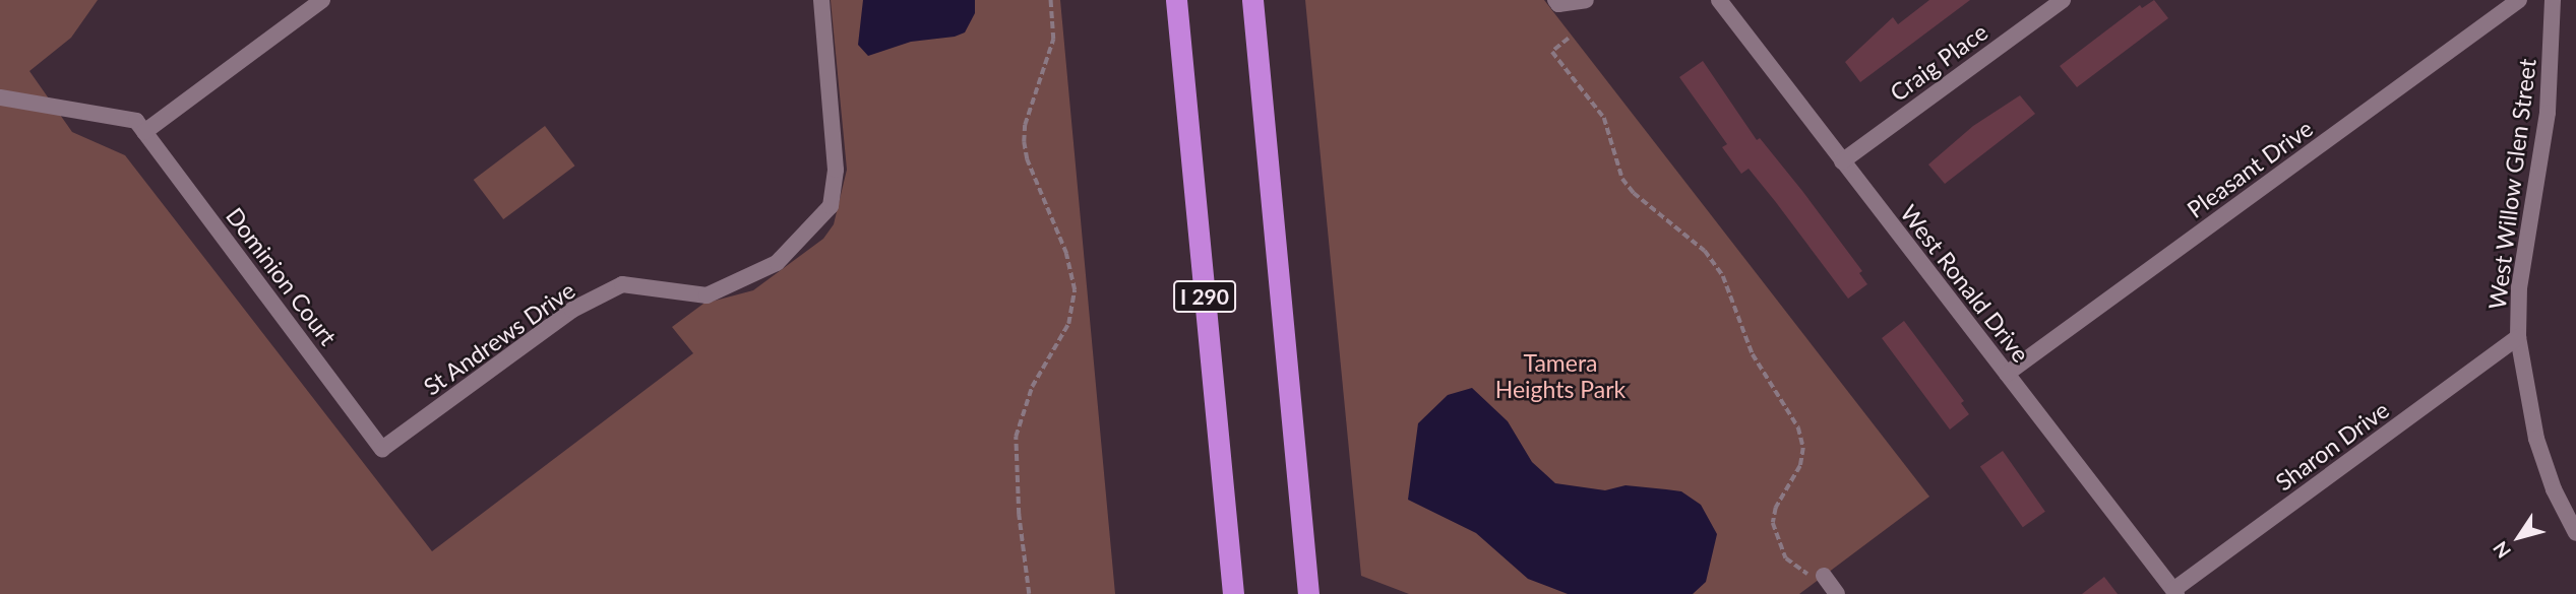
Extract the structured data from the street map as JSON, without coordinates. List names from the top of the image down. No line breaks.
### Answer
{"streets":{"highway":["I 290"],"street":["Craig Place","Pleasant Drive","West Willow Glen Street","Dominion Court","West Ronald Drive","St Andrews Drive","Sharon Drive"]},"crossings":[["Craig Place","West Ronald Drive"],["Pleasant Drive","West Ronald Drive"],["West Willow Glen Street","Sharon Drive"],["Dominion Court","St Andrews Drive"],["West Ronald Drive","Sharon Drive"]],"parks":["Tamera Heights Park"],"north":"bottom left"}
